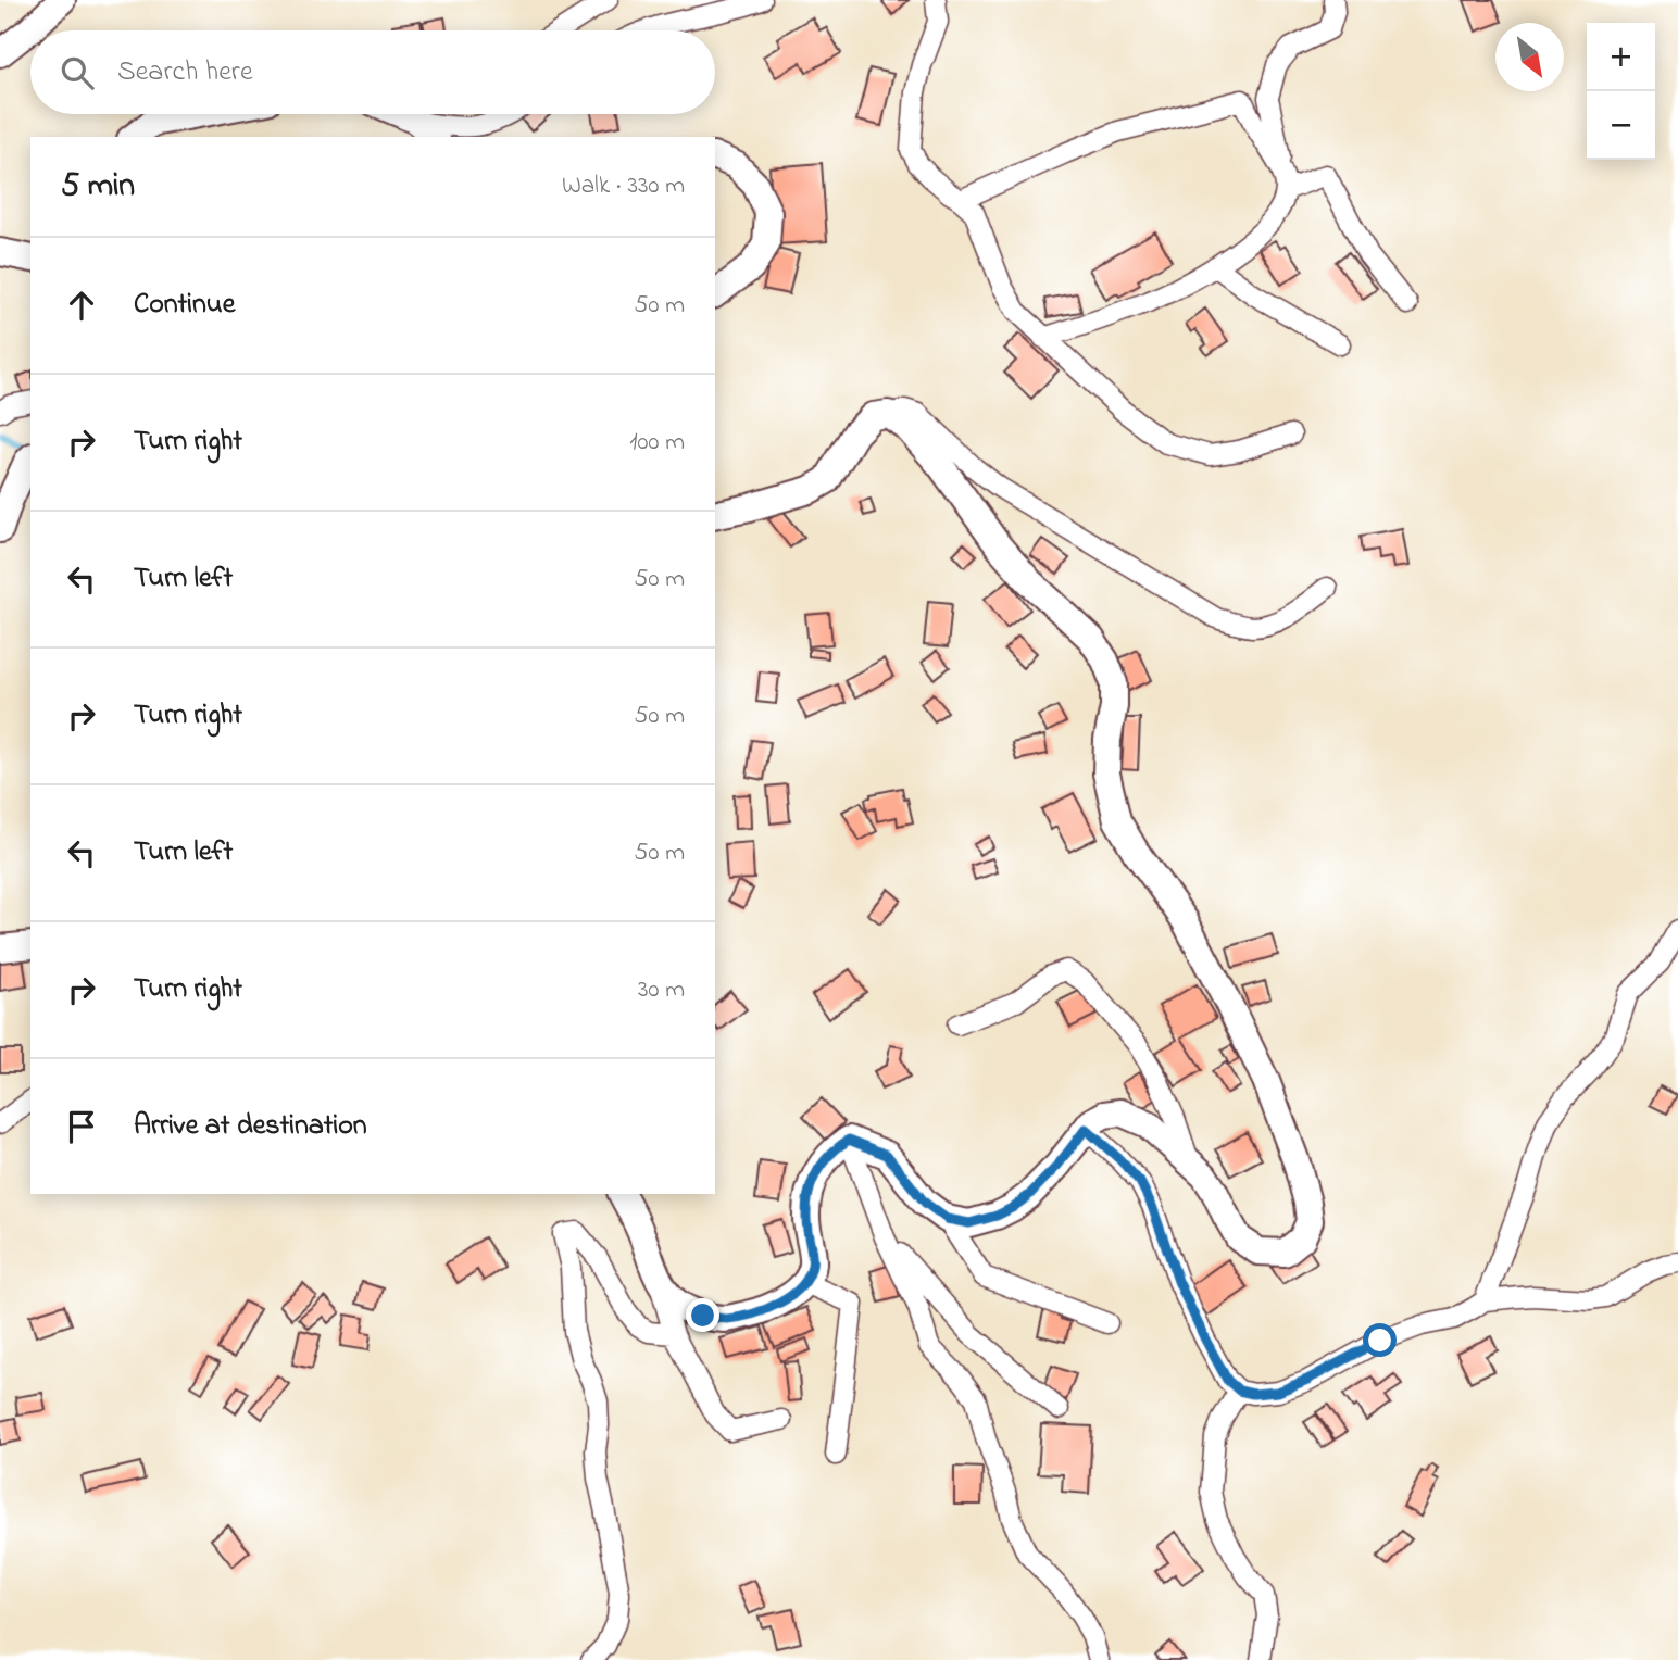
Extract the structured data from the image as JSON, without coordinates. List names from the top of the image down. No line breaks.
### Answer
{"north":"bottom right","page":{"map_buttons":["+","−"],"search":"Search here","heading":["5 min","Walk · 330 m"],"list":[["Continue","50 m"],["Turn right","100 m"],["Turn left","50 m"],["Turn right","50 m"],["Turn left","50 m"],["Turn right","30 m"],"Arrive at destination"]}}
